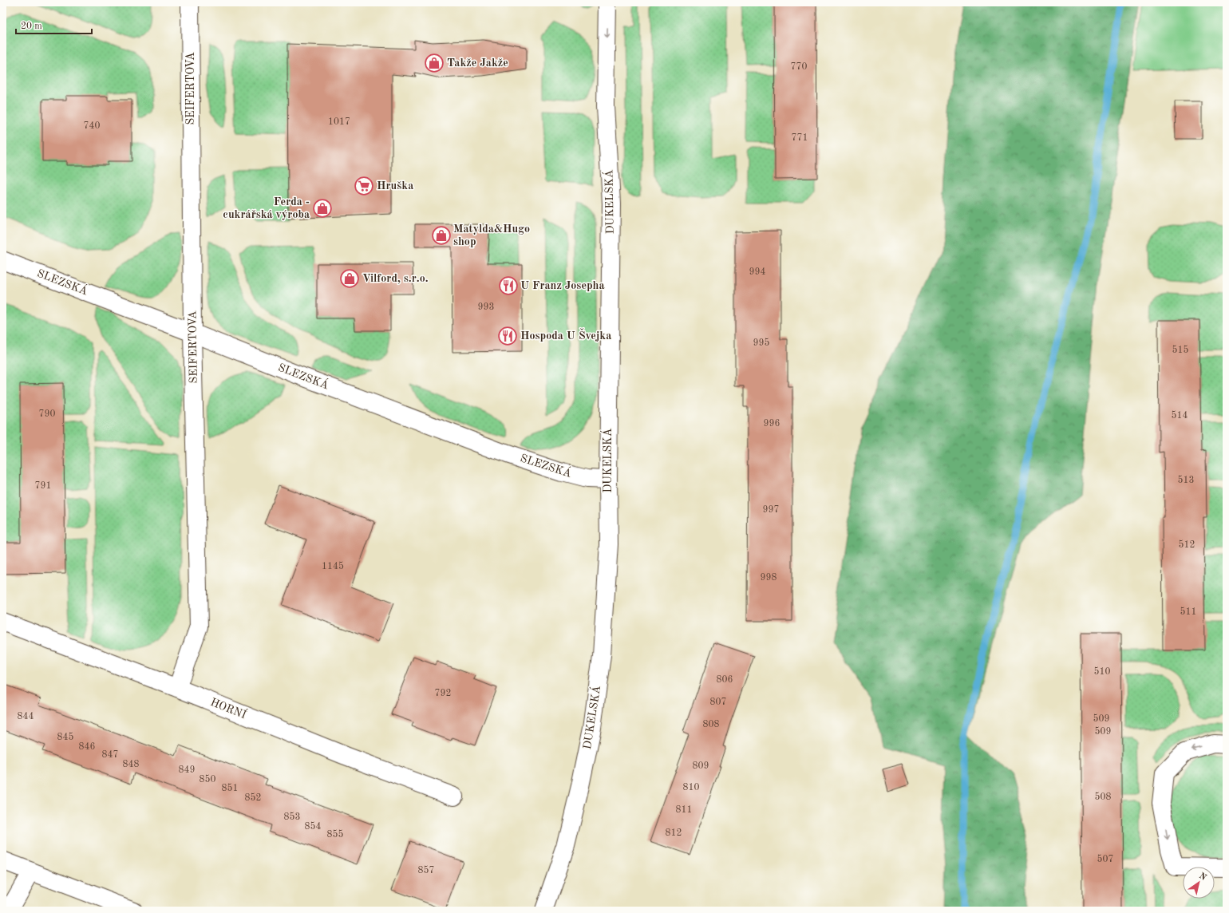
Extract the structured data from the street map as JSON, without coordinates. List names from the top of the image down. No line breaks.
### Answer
{"streets":{"street":["SEIFERTOVA","DUKELSKÁ","SLEZSKÁ","HORNÍ"]},"crossings":[["SEIFERTOVA","SLEZSKÁ"],["SEIFERTOVA","HORNÍ"],["DUKELSKÁ","SLEZSKÁ"]],"one_way":["DUKELSKÁ"],"places":{"shop":["Takže Jakže","Ferda - cukrářská výroba","Matylda&Hugo shop","Vilford, s.r.o."],"supermarket":["Hruška"],"restaurant":["U Franz Josepha","Hospoda U Švejka"]},"house_numbers":["770","1017","740","771","994","993","995","515","790","514","996","513","791","997","512","1145","998","511","510","806","792","807","844","509","808","509","845","846","847","848","809","849","850","810","851","508","852","811","853","854","812","855","507","857"],"scale_bar":"20 m","north":"top right"}
